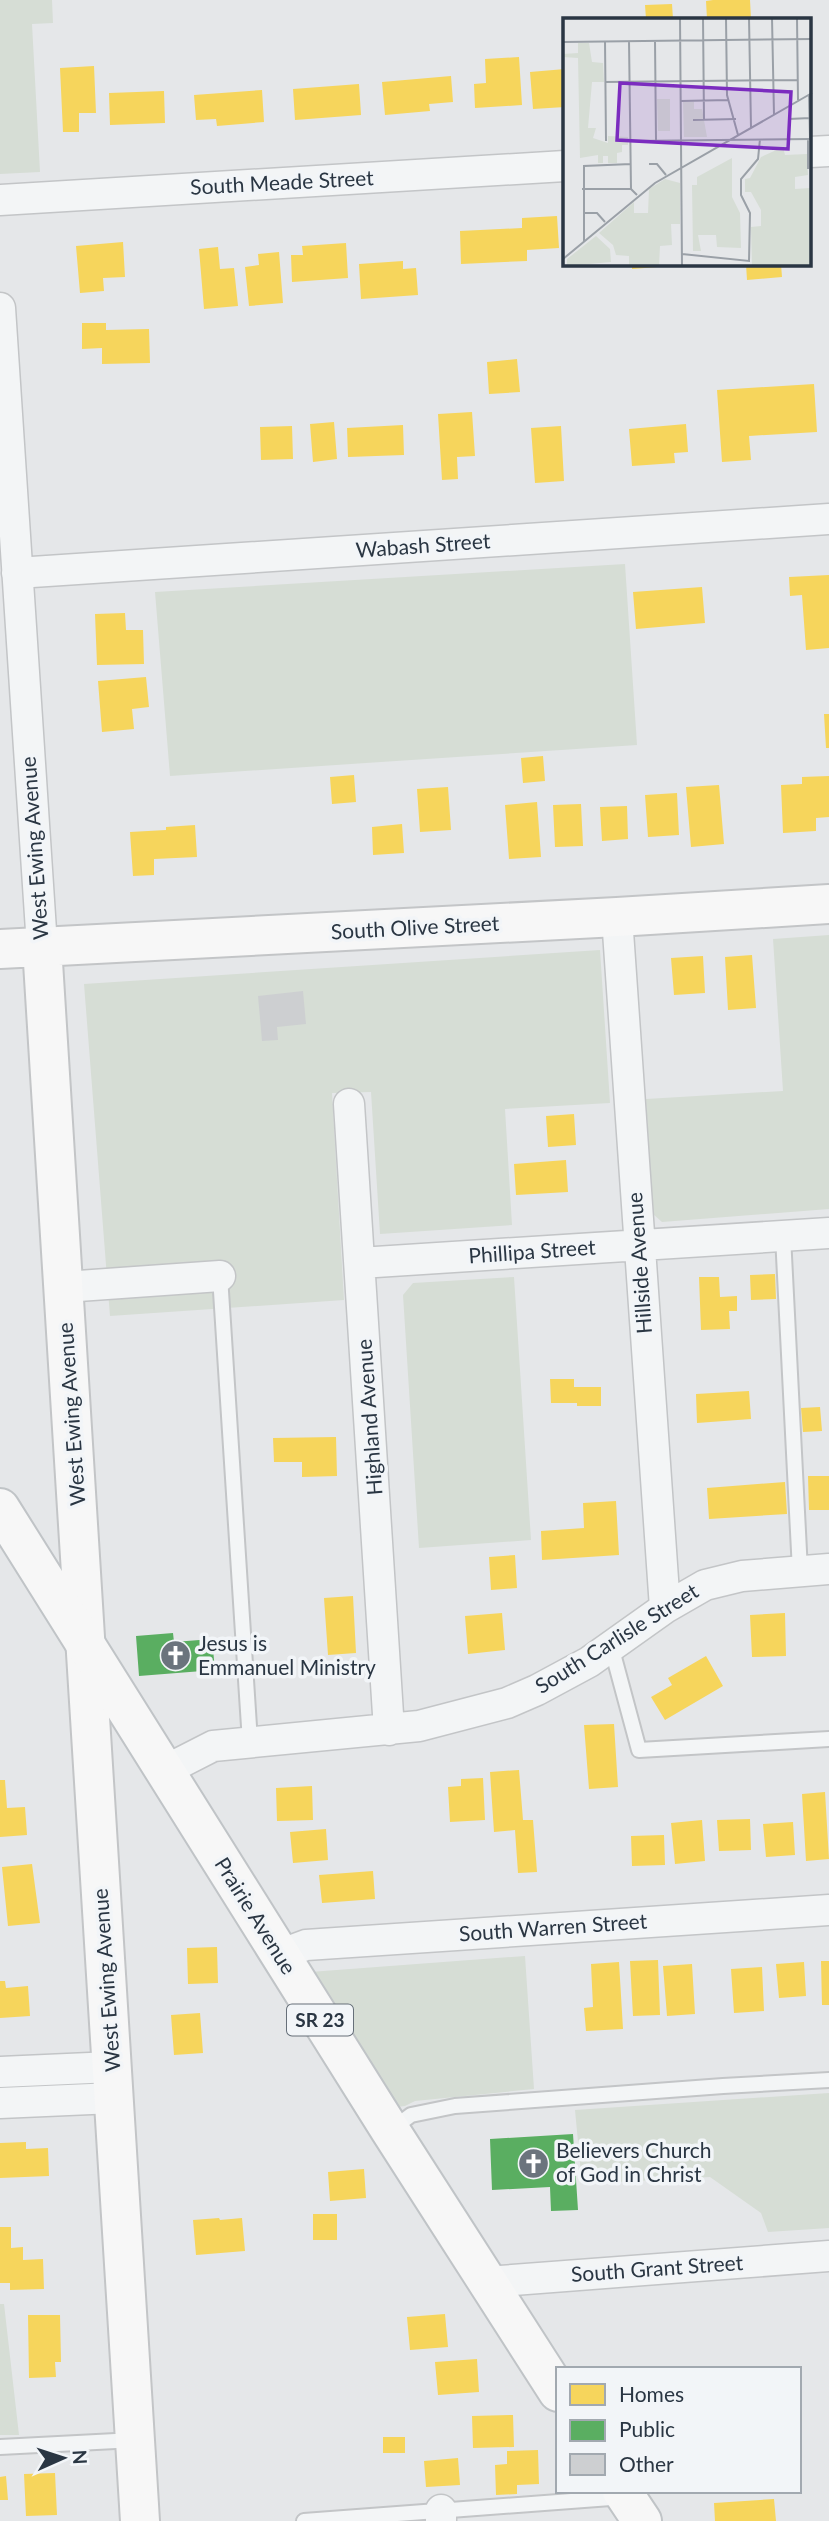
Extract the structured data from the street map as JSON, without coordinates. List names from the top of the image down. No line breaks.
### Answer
{"streets":{"street":["South Meade Street","Wabash Street","West Ewing Avenue","South Olive Street","Phillipa Street","Hillside Avenue","Highland Avenue","South Carlisle Street","Prairie Avenue","South Warren Street","SR 23","South Grant Street"]},"crossings":[["Wabash Street","West Ewing Avenue"],["West Ewing Avenue","South Olive Street"],["West Ewing Avenue","Prairie Avenue"],["South Olive Street","Hillside Avenue"],["Phillipa Street","Hillside Avenue"],["Phillipa Street","Highland Avenue"],["Hillside Avenue","South Carlisle Street"],["Highland Avenue","South Carlisle Street"],["South Carlisle Street","Prairie Avenue"],["Prairie Avenue","South Warren Street"],["Prairie Avenue","South Grant Street"]],"places":{"church":["Jesus is Emmanuel Ministry","Believers Church of God in Christ"]},"legend":["Homes","Public","Other"],"north":"right"}
